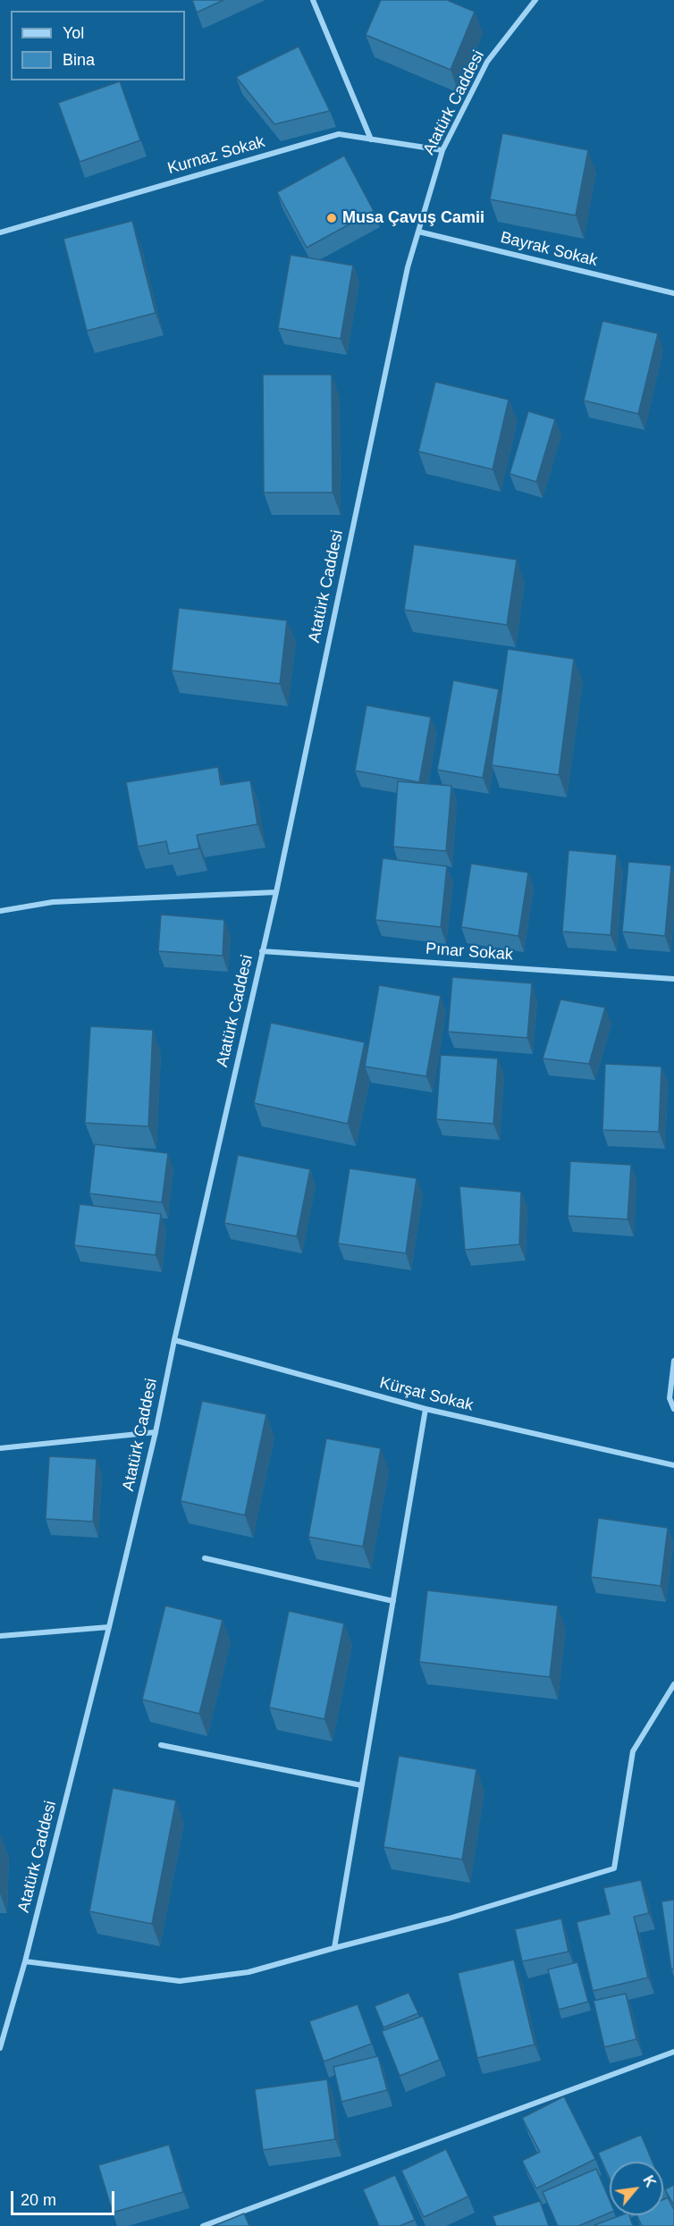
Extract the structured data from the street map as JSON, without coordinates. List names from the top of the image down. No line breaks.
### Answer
{"streets":{"street":["Atatürk Caddesi","Kurnaz Sokak","Bayrak Sokak","Pınar Sokak","Kürşat Sokak"]},"crossings":[["Atatürk Caddesi","Kurnaz Sokak"],["Atatürk Caddesi","Bayrak Sokak"],["Atatürk Caddesi","Pınar Sokak"],["Atatürk Caddesi","Kürşat Sokak"]],"places":["Musa Çavuş Camii"],"legend":["Yol","Bina"],"scale_bar":"20 m","north":"top right"}
